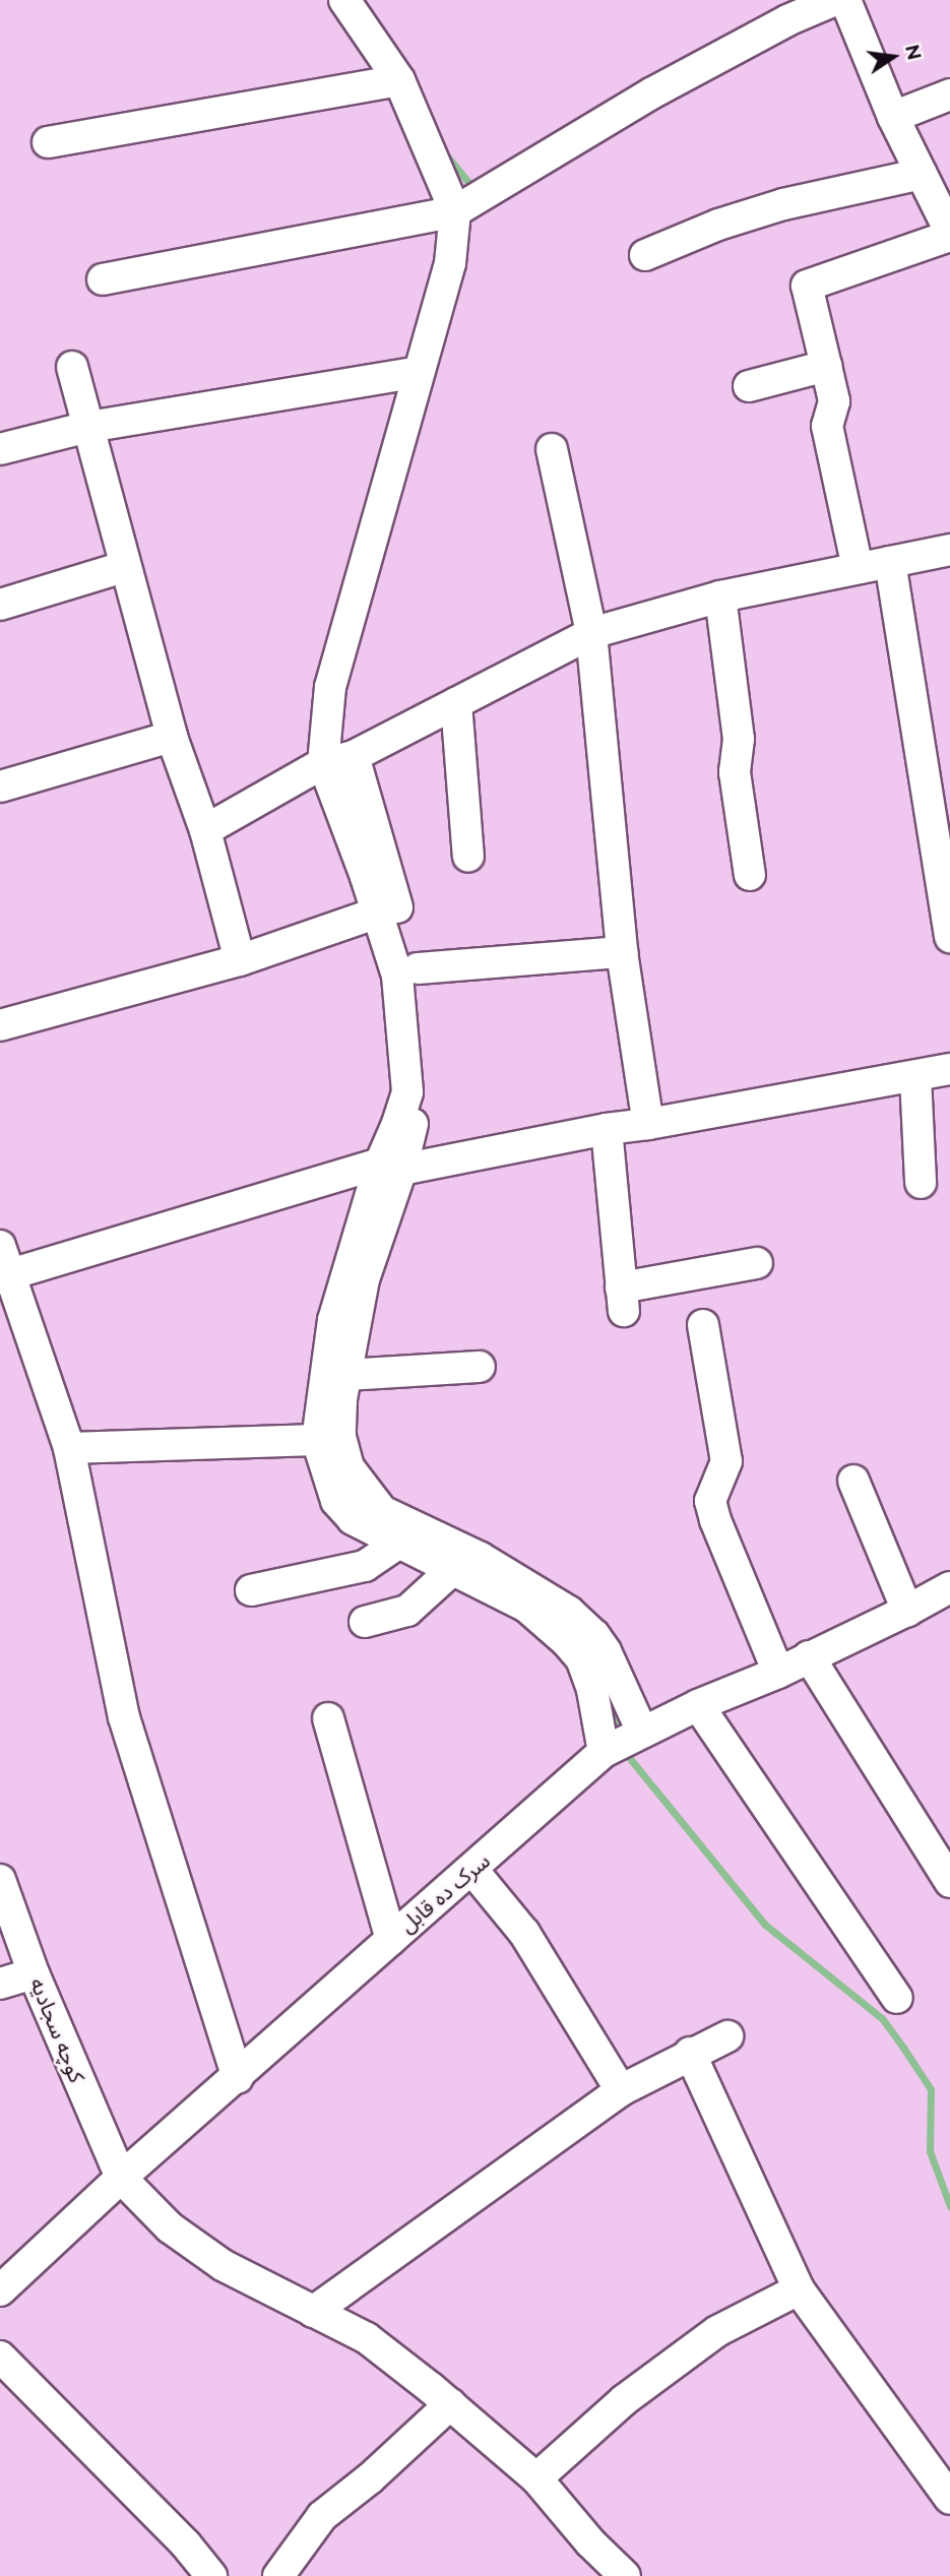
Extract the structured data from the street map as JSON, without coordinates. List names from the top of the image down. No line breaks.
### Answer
{"streets":{"street":["سرک ده قابل","کوچه سجادیه"]},"crossings":[["سرک ده قابل","کوچه سجادیه"]],"north":"right"}
